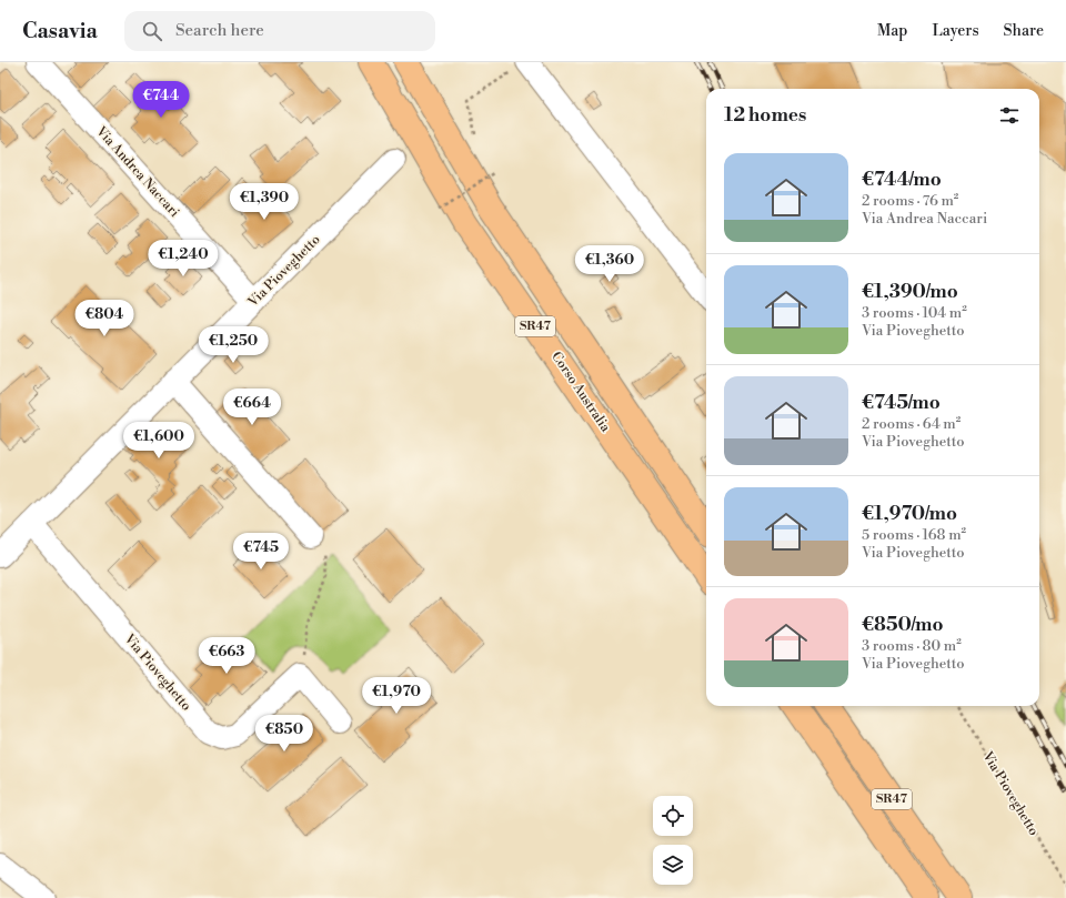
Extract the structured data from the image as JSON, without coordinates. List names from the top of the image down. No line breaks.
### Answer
{"streets":{"highway":["SR47","Corso Australia"],"street":["Via Andrea Naccari","Via Pioveghetto"]},"crossings":[["Via Andrea Naccari","Via Pioveghetto"]],"page":{"header":"Casavia","search":"Search here","nav":["Map","Layers","Share"],"price":["€744","€1,390","€1,240","€1,360","€804","€1,250","€664","€1,600","€745","€663","€1,970","€850"],"heading":"12 homes","list":[{"name":"€744/mo","note":"2 rooms · 76 m² · Via Andrea Naccari"},{"name":"€1,390/mo","note":"3 rooms · 104 m² · Via Pioveghetto"},{"name":"€745/mo","note":"2 rooms · 64 m² · Via Pioveghetto"},{"name":"€1,970/mo","note":"5 rooms · 168 m² · Via Pioveghetto"},{"name":"€850/mo","note":"3 rooms · 80 m² · Via Pioveghetto"}]}}
